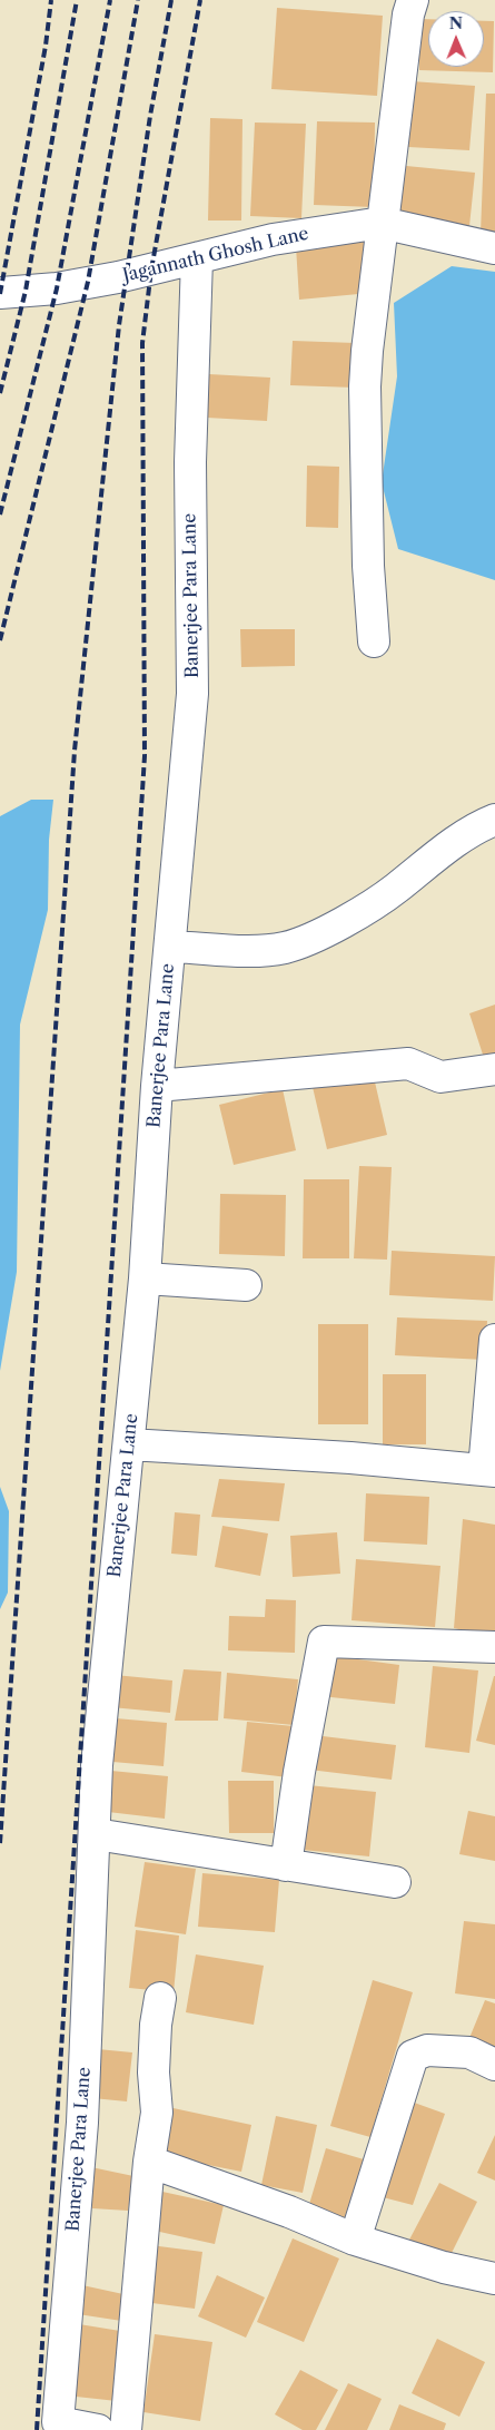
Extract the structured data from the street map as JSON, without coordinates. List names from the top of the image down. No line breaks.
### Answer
{"streets":{"street":["Jagannath Ghosh Lane","Banerjee Para Lane"]},"crossings":[["Jagannath Ghosh Lane","Banerjee Para Lane"]],"north":"top"}
